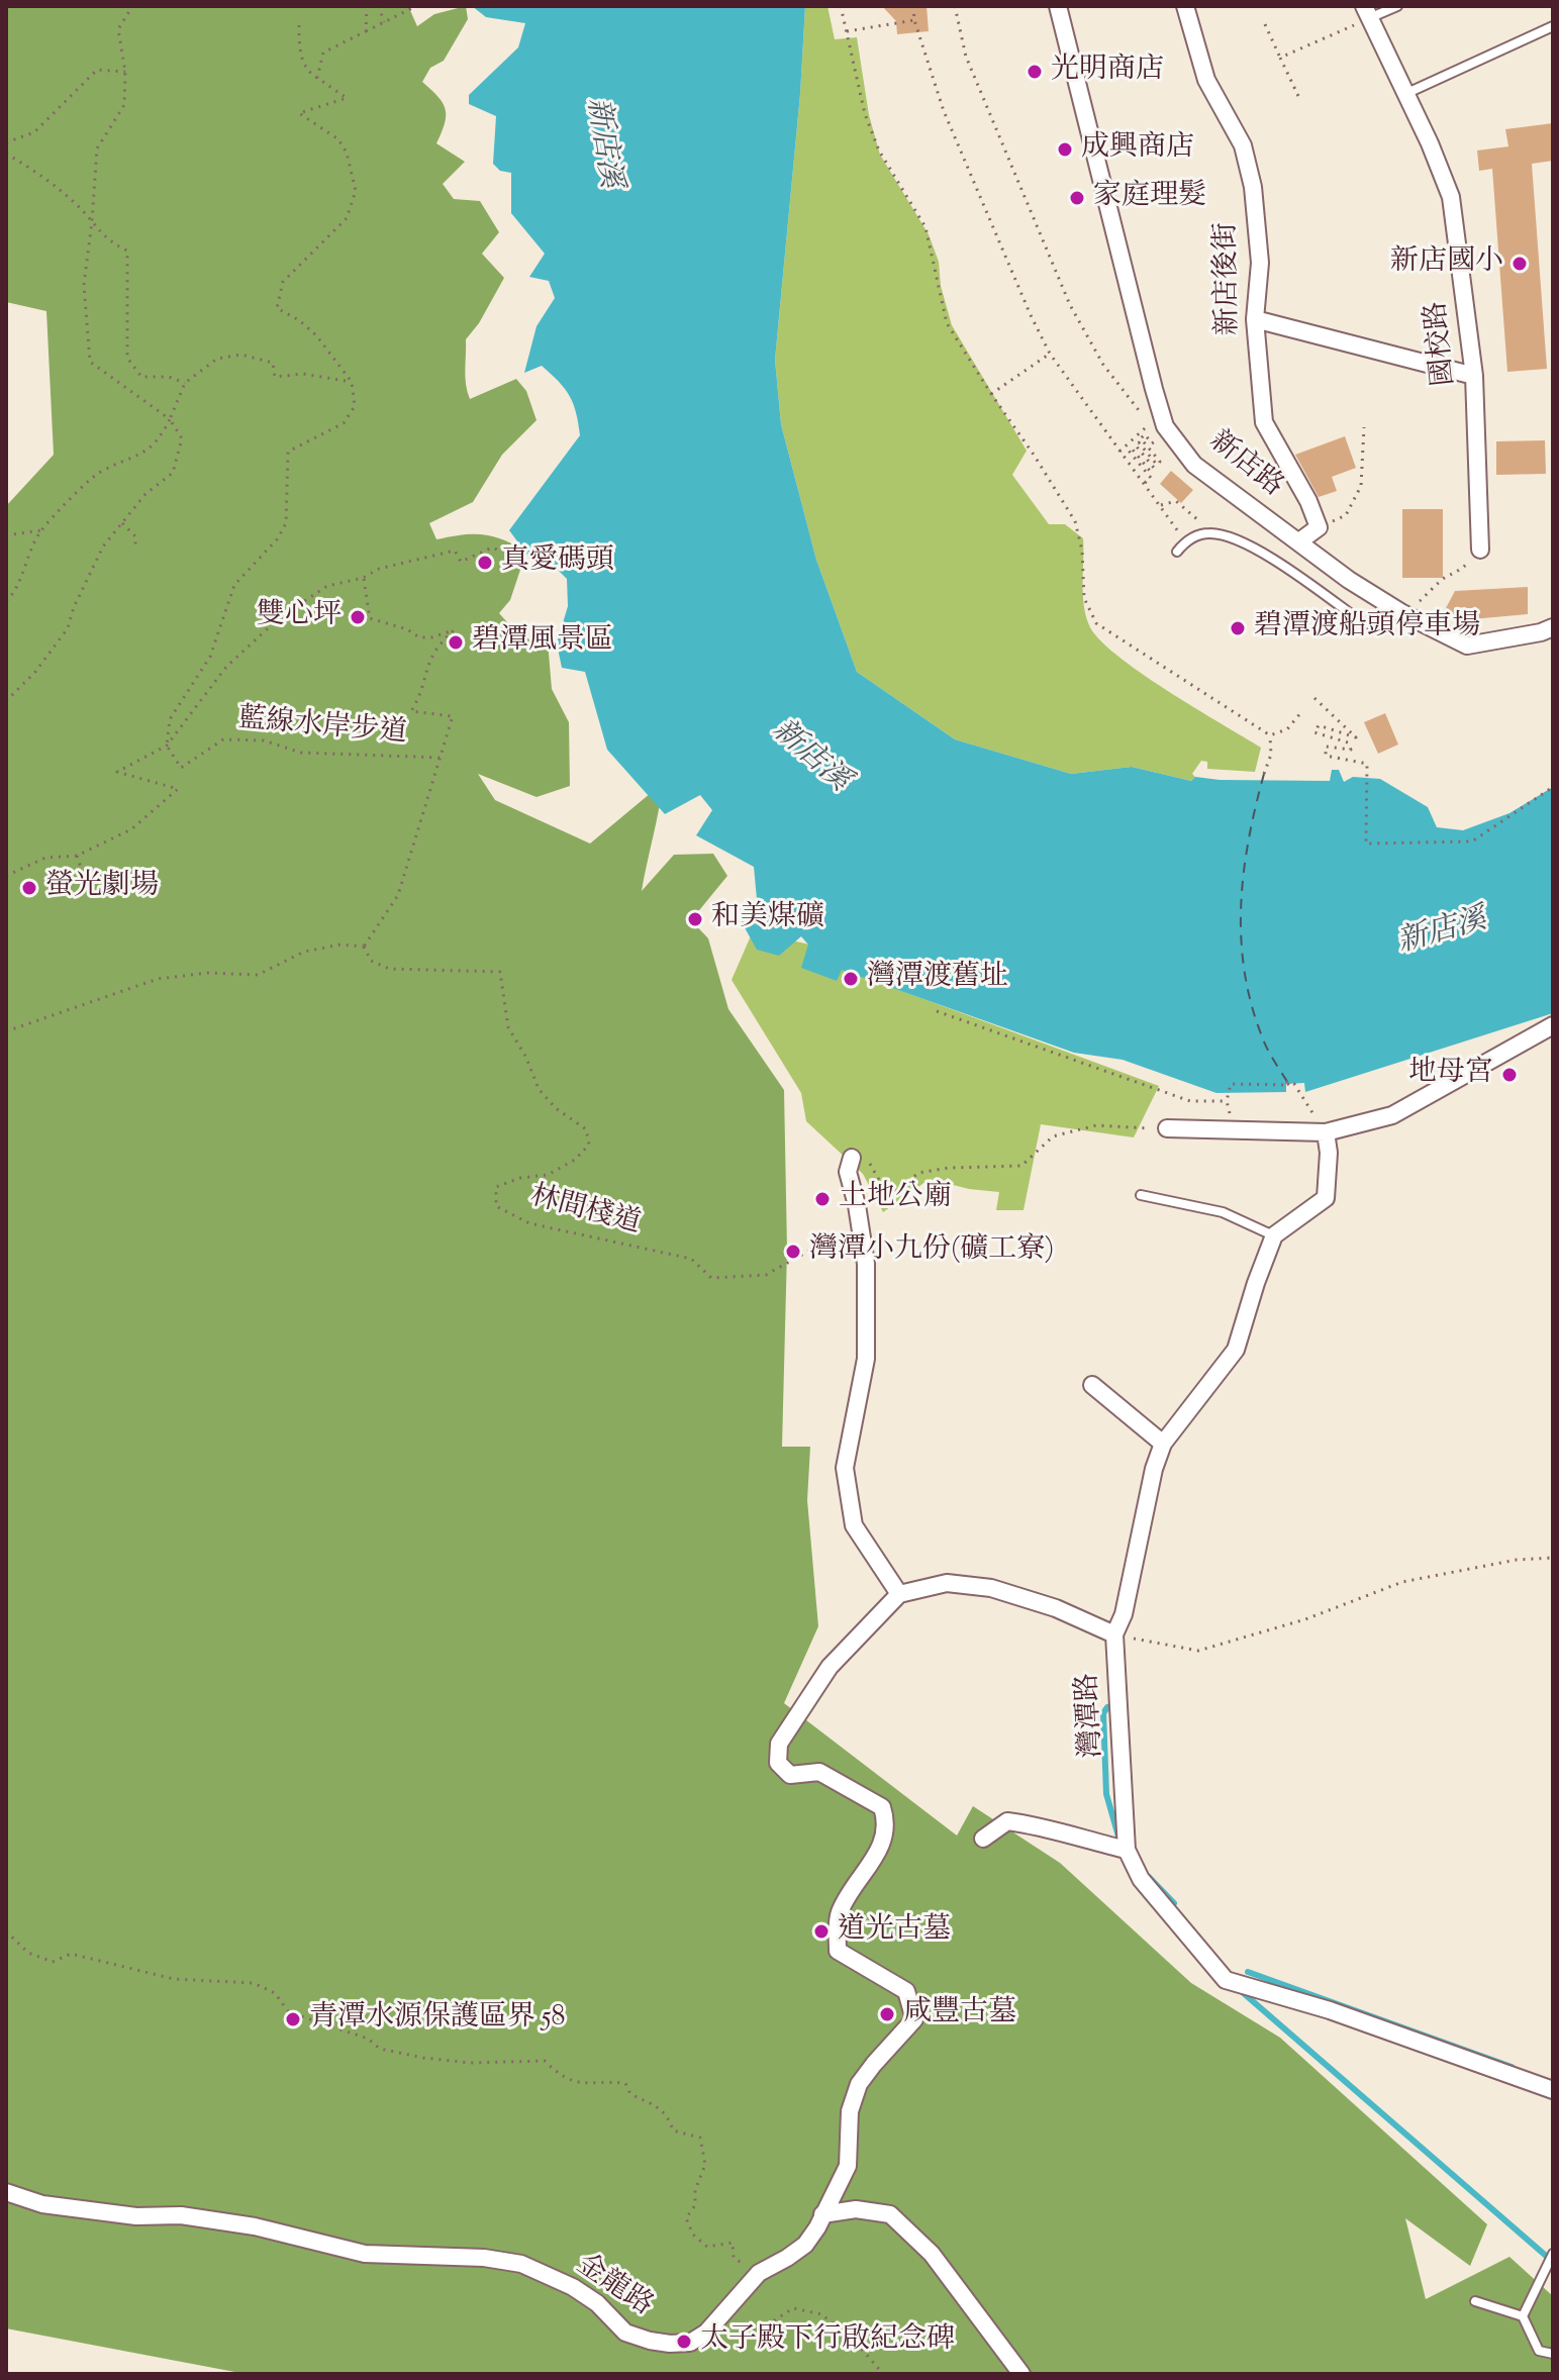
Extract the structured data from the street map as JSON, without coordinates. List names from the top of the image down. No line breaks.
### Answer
{"streets":{"street":["新店後街","國校路","新店路","灣潭路","金龍路"],"path":["藍線水岸步道","林間棧道"]},"crossings":[["藍線水岸步道","林間棧道"]],"water":["新店溪"],"places":["光明商店","成興商店","家庭理髮","新店國小","真愛碼頭","雙心坪","碧潭渡船頭停車場","碧潭風景區","螢光劇場","和美煤礦","灣潭渡舊址","地母宮","土地公廟","灣潭小九份(礦工寮)","道光古墓","咸豐古墓","青潭水源保護區界 58","太子殿下行啟紀念碑"]}
